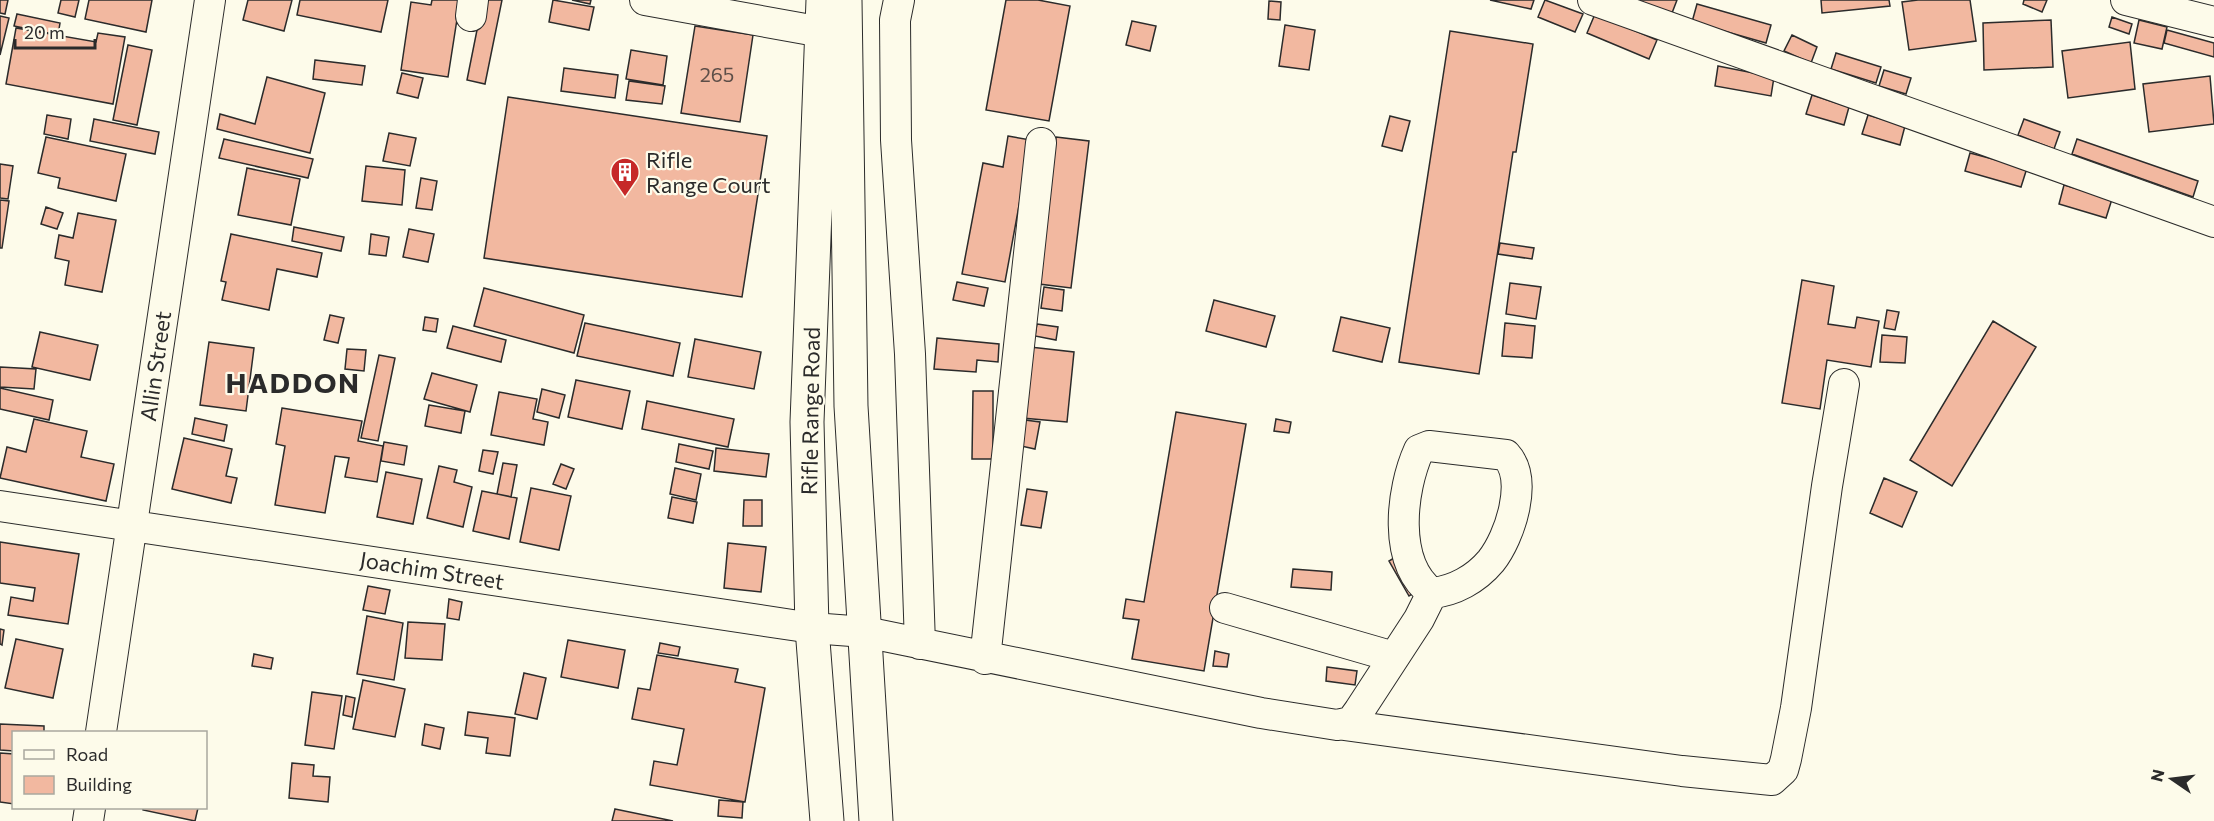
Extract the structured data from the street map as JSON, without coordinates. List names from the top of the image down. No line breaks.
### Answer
{"streets":{"main road":["Rifle Range Road"],"street":["Allin Street","Joachim Street"]},"crossings":[["Allin Street","Joachim Street"],["Rifle Range Road","Joachim Street"]],"districts":["HADDON"],"places":{"building":["Rifle Range Court"]},"house_numbers":["265"],"legend":["Road","Building"],"scale_bar":"20 m","north":"left"}
